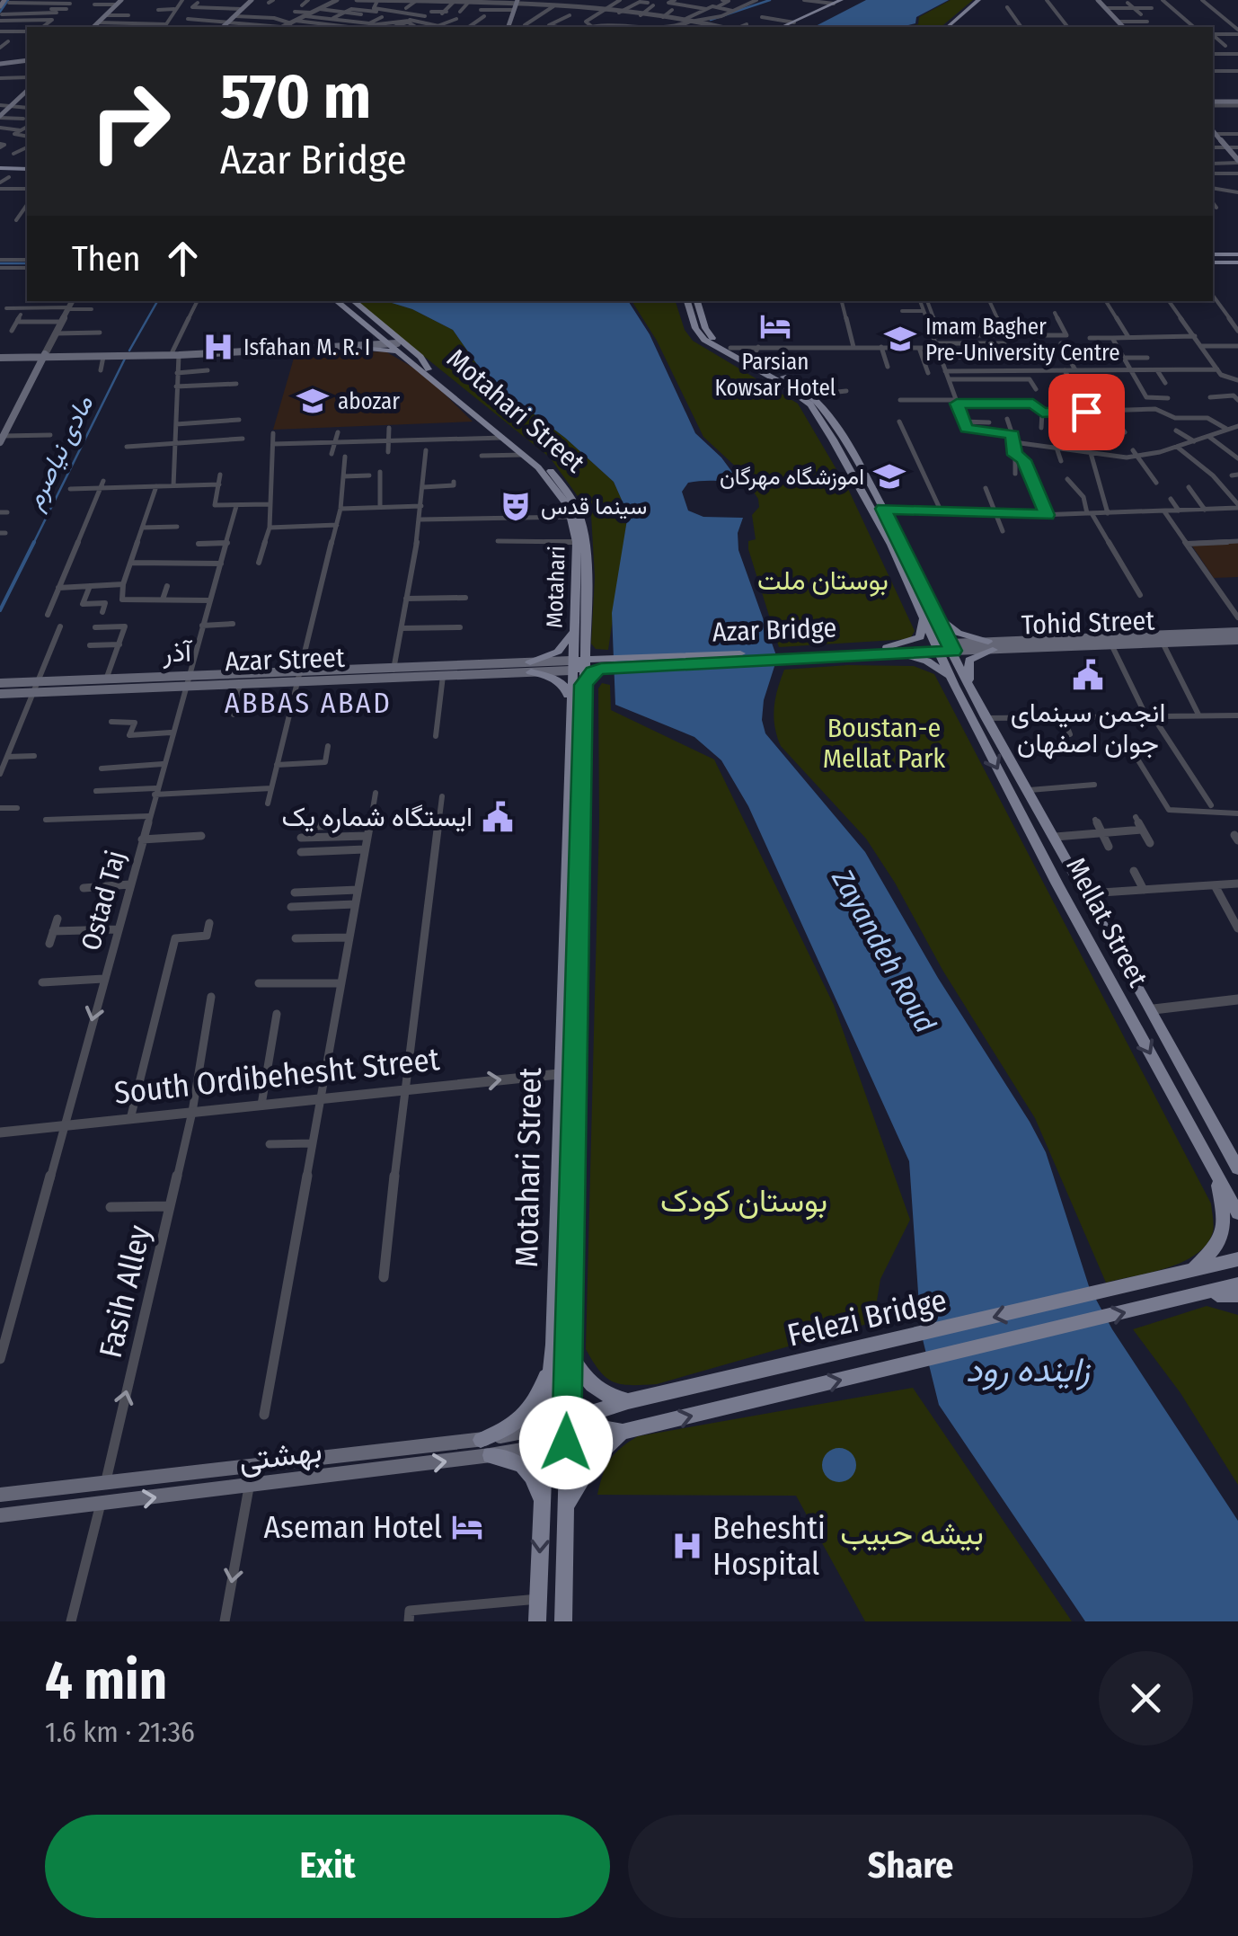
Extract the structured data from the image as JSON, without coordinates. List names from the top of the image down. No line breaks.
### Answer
{"streets":{"main road":["Motahari Street","Motahari","Tohid Street","Azar Bridge","Azar Street","Mellat Street","Felezi Bridge","بهشتی"],"street":["Ostad Taj","South Ordibehesht Street","Fasih Alley"]},"crossings":[["Motahari Street","Motahari"],["Motahari Street","Azar Bridge"],["Motahari Street","Azar Street"],["Motahari Street","South Ordibehesht Street"],["Motahari Street","Felezi Bridge"],["Motahari Street","بهشتی"],["Motahari","Azar Bridge"],["Motahari","Azar Street"],["Tohid Street","Azar Bridge"],["Tohid Street","Mellat Street"],["Azar Bridge","Azar Street"],["Azar Bridge","Mellat Street"],["Azar Street","Ostad Taj"],["Ostad Taj","South Ordibehesht Street"],["South Ordibehesht Street","Fasih Alley"],["Felezi Bridge","بهشتی"]],"one_way":["Fasih Alley"],"districts":["ABBAS ABAD"],"water":["مادی نیاصرم","Zayandeh Roud","زاینده رود"],"parks":["بوستان ملت","Boustan-e Mellat Park","بوستان کودک","بیشه حبیب"],"places":{"hotel":["Parsian Kowsar Hotel","Aseman Hotel"],"school or university":["Imam Bagher Pre-University Centre","abozar","اموزشگاه مهرگان"],"hospital":["Isfahan M. R. I","Beheshti Hospital"],"theatre":["سینما قدس"],"public building":["انجمن سینمای جوان اصفهان","ایستگاه شماره یک"]},"page":{"turn":["570 m","Azar Bridge"],"then":"Then","heading":["4 min","1.6 km · 21:36"],"buttons":["Exit","Share"]}}
